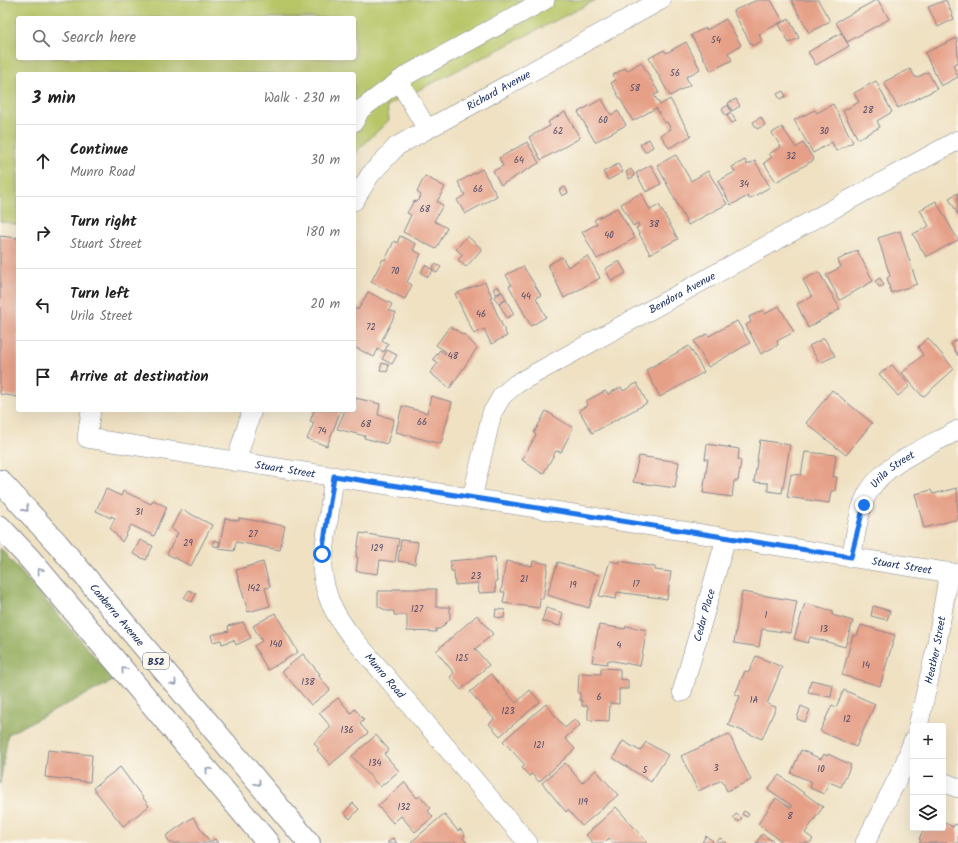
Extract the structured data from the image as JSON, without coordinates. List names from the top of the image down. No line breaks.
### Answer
{"streets":{"highway":["Canberra Avenue","B52"],"street":["Richard Avenue","Bendora Avenue","Stuart Street","Urila Street","Cedar Place","Heather Street","Munro Road"]},"crossings":[["Bendora Avenue","Stuart Street"],["Stuart Street","Urila Street"],["Stuart Street","Cedar Place"],["Stuart Street","Heather Street"],["Stuart Street","Munro Road"]],"house_numbers":["54","56","58","28","60","62","30","32","64","34","66","68","38","40","70","44","46","72","48","66","68","74","31","27","29","129","23","21","17","19","142","127","1","13","140","4","125","14","138","6","1A","123","12","136","121","134","3","10","5","119","132","8"],"page":{"search":"Search here","heading":["3 min","Walk · 230 m"],"list":[["Continue","Munro Road","30 m"],["Turn right","Stuart Street","180 m"],["Turn left","Urila Street","20 m"],"Arrive at destination"],"map_buttons":["+","−"]}}
